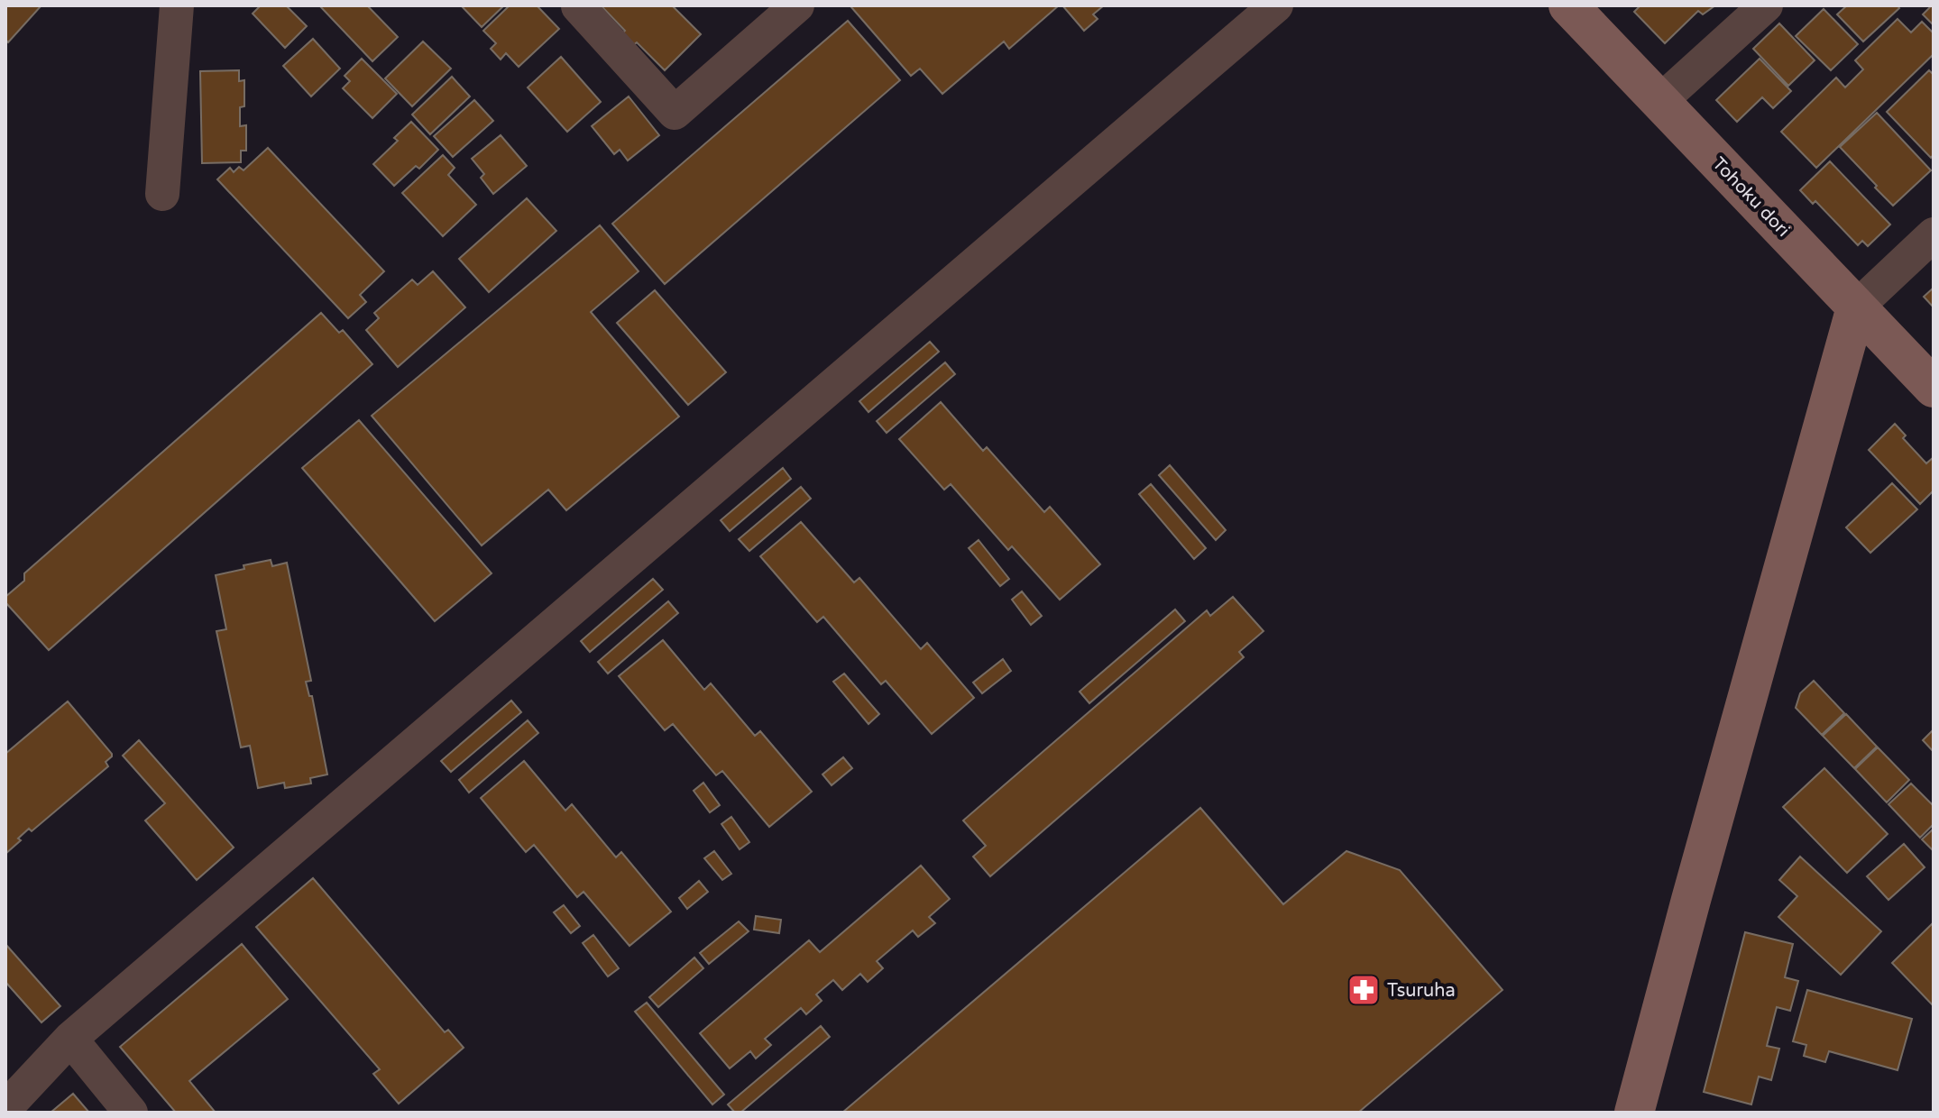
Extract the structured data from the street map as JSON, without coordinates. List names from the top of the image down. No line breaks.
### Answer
{"streets":{"street":["Tohoku dori"]},"places":{"pharmacy":["Tsuruha"]}}
